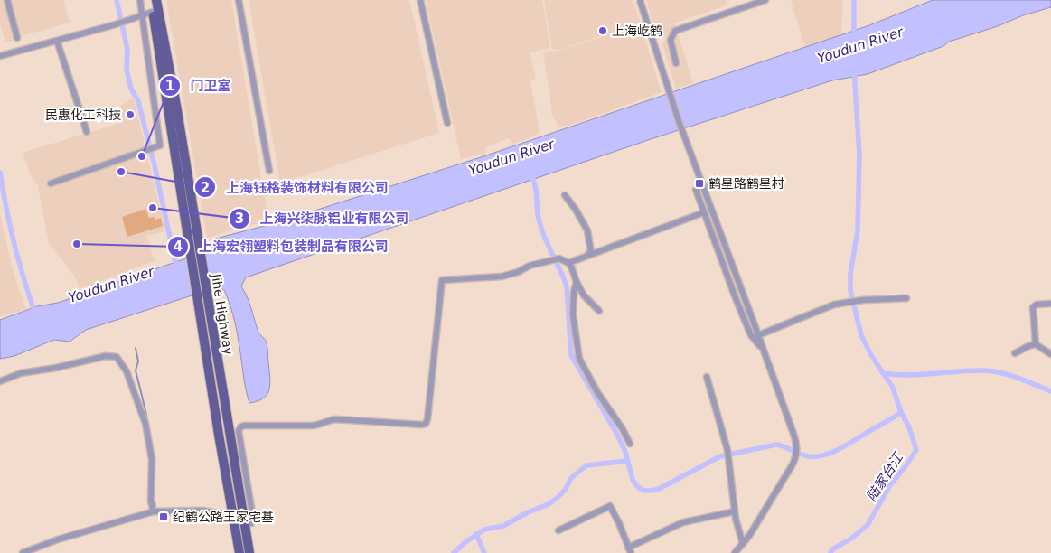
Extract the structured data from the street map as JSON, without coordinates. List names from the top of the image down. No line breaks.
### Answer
{"streets":{"main road":["Jihe Highway"]},"water":["Youdun River","陆家台江"],"places":{"other":["上海屹鹤","民惠化工科技","门卫室","上海钰格装饰材料有限公司","上海兴柒脉铝业有限公司","上海宏翎塑料包装制品有限公司"],"transit":["鹤星路鹤星村","纪鹤公路王家宅基"]}}
